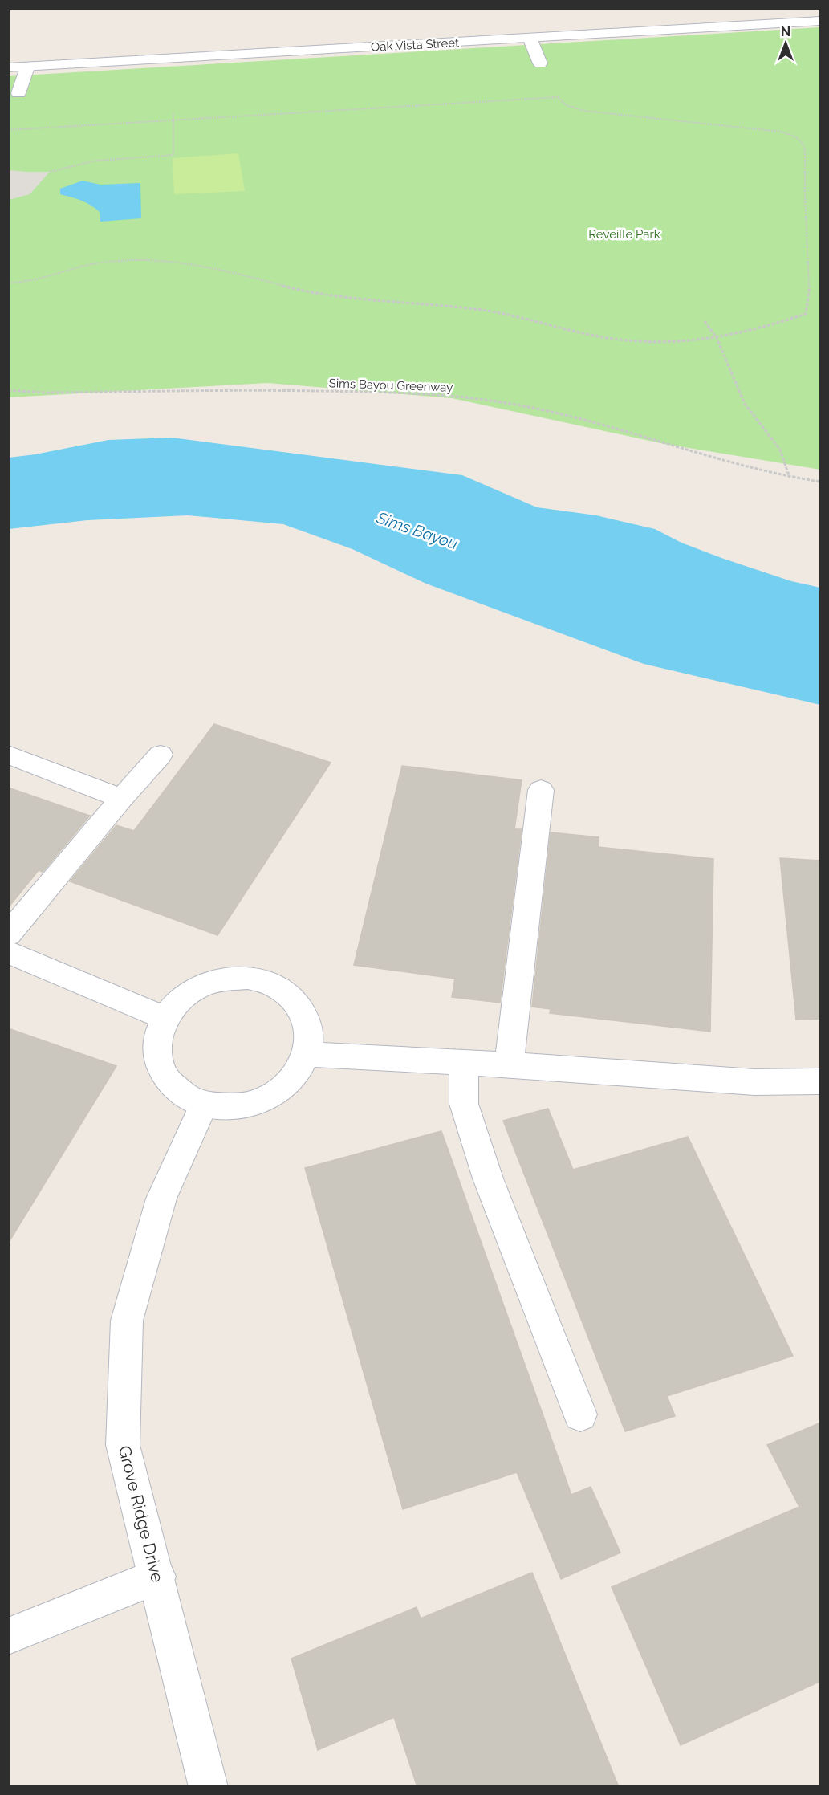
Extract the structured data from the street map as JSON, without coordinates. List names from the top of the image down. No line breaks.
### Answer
{"streets":{"street":["Oak Vista Street","Grove Ridge Drive"],"path":["Sims Bayou Greenway"]},"water":["Sims Bayou"],"parks":["Reveille Park"],"north":"top"}
